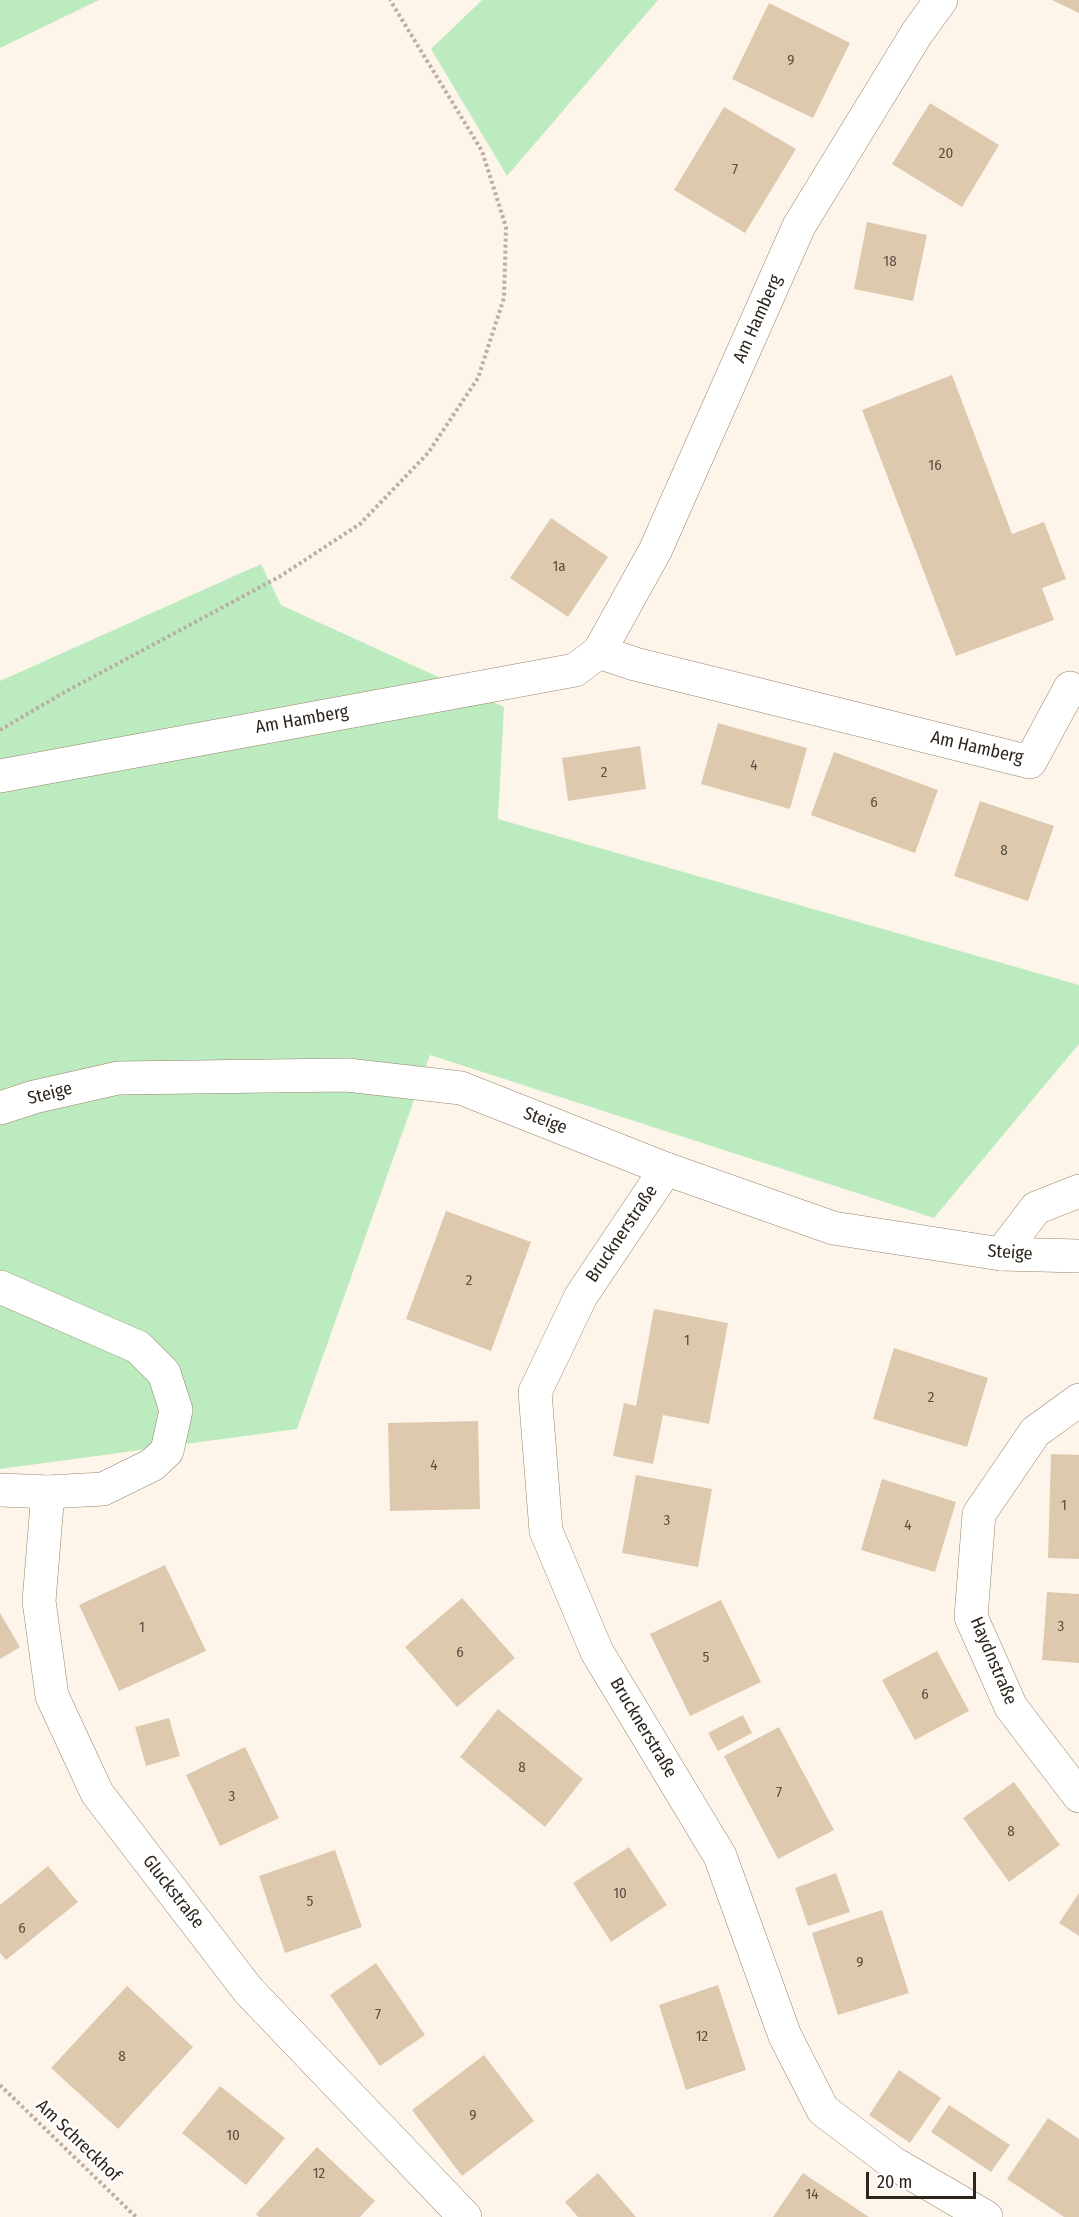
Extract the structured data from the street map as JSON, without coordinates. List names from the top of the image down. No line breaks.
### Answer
{"streets":{"street":["Am Hamberg","Steige","Brucknerstraße","Haydnstraße","Gluckstraße"],"path":["Am Schreckhof"]},"crossings":[["Steige","Brucknerstraße"]],"house_numbers":["9","20","7","18","16","1a","4","2","6","8","2","1","2","4","1","3","4","3","1","6","5","6","8","7","3","8","10","5","6","9","7","12","8","9","10","12","14"],"scale_bar":"20 m"}
